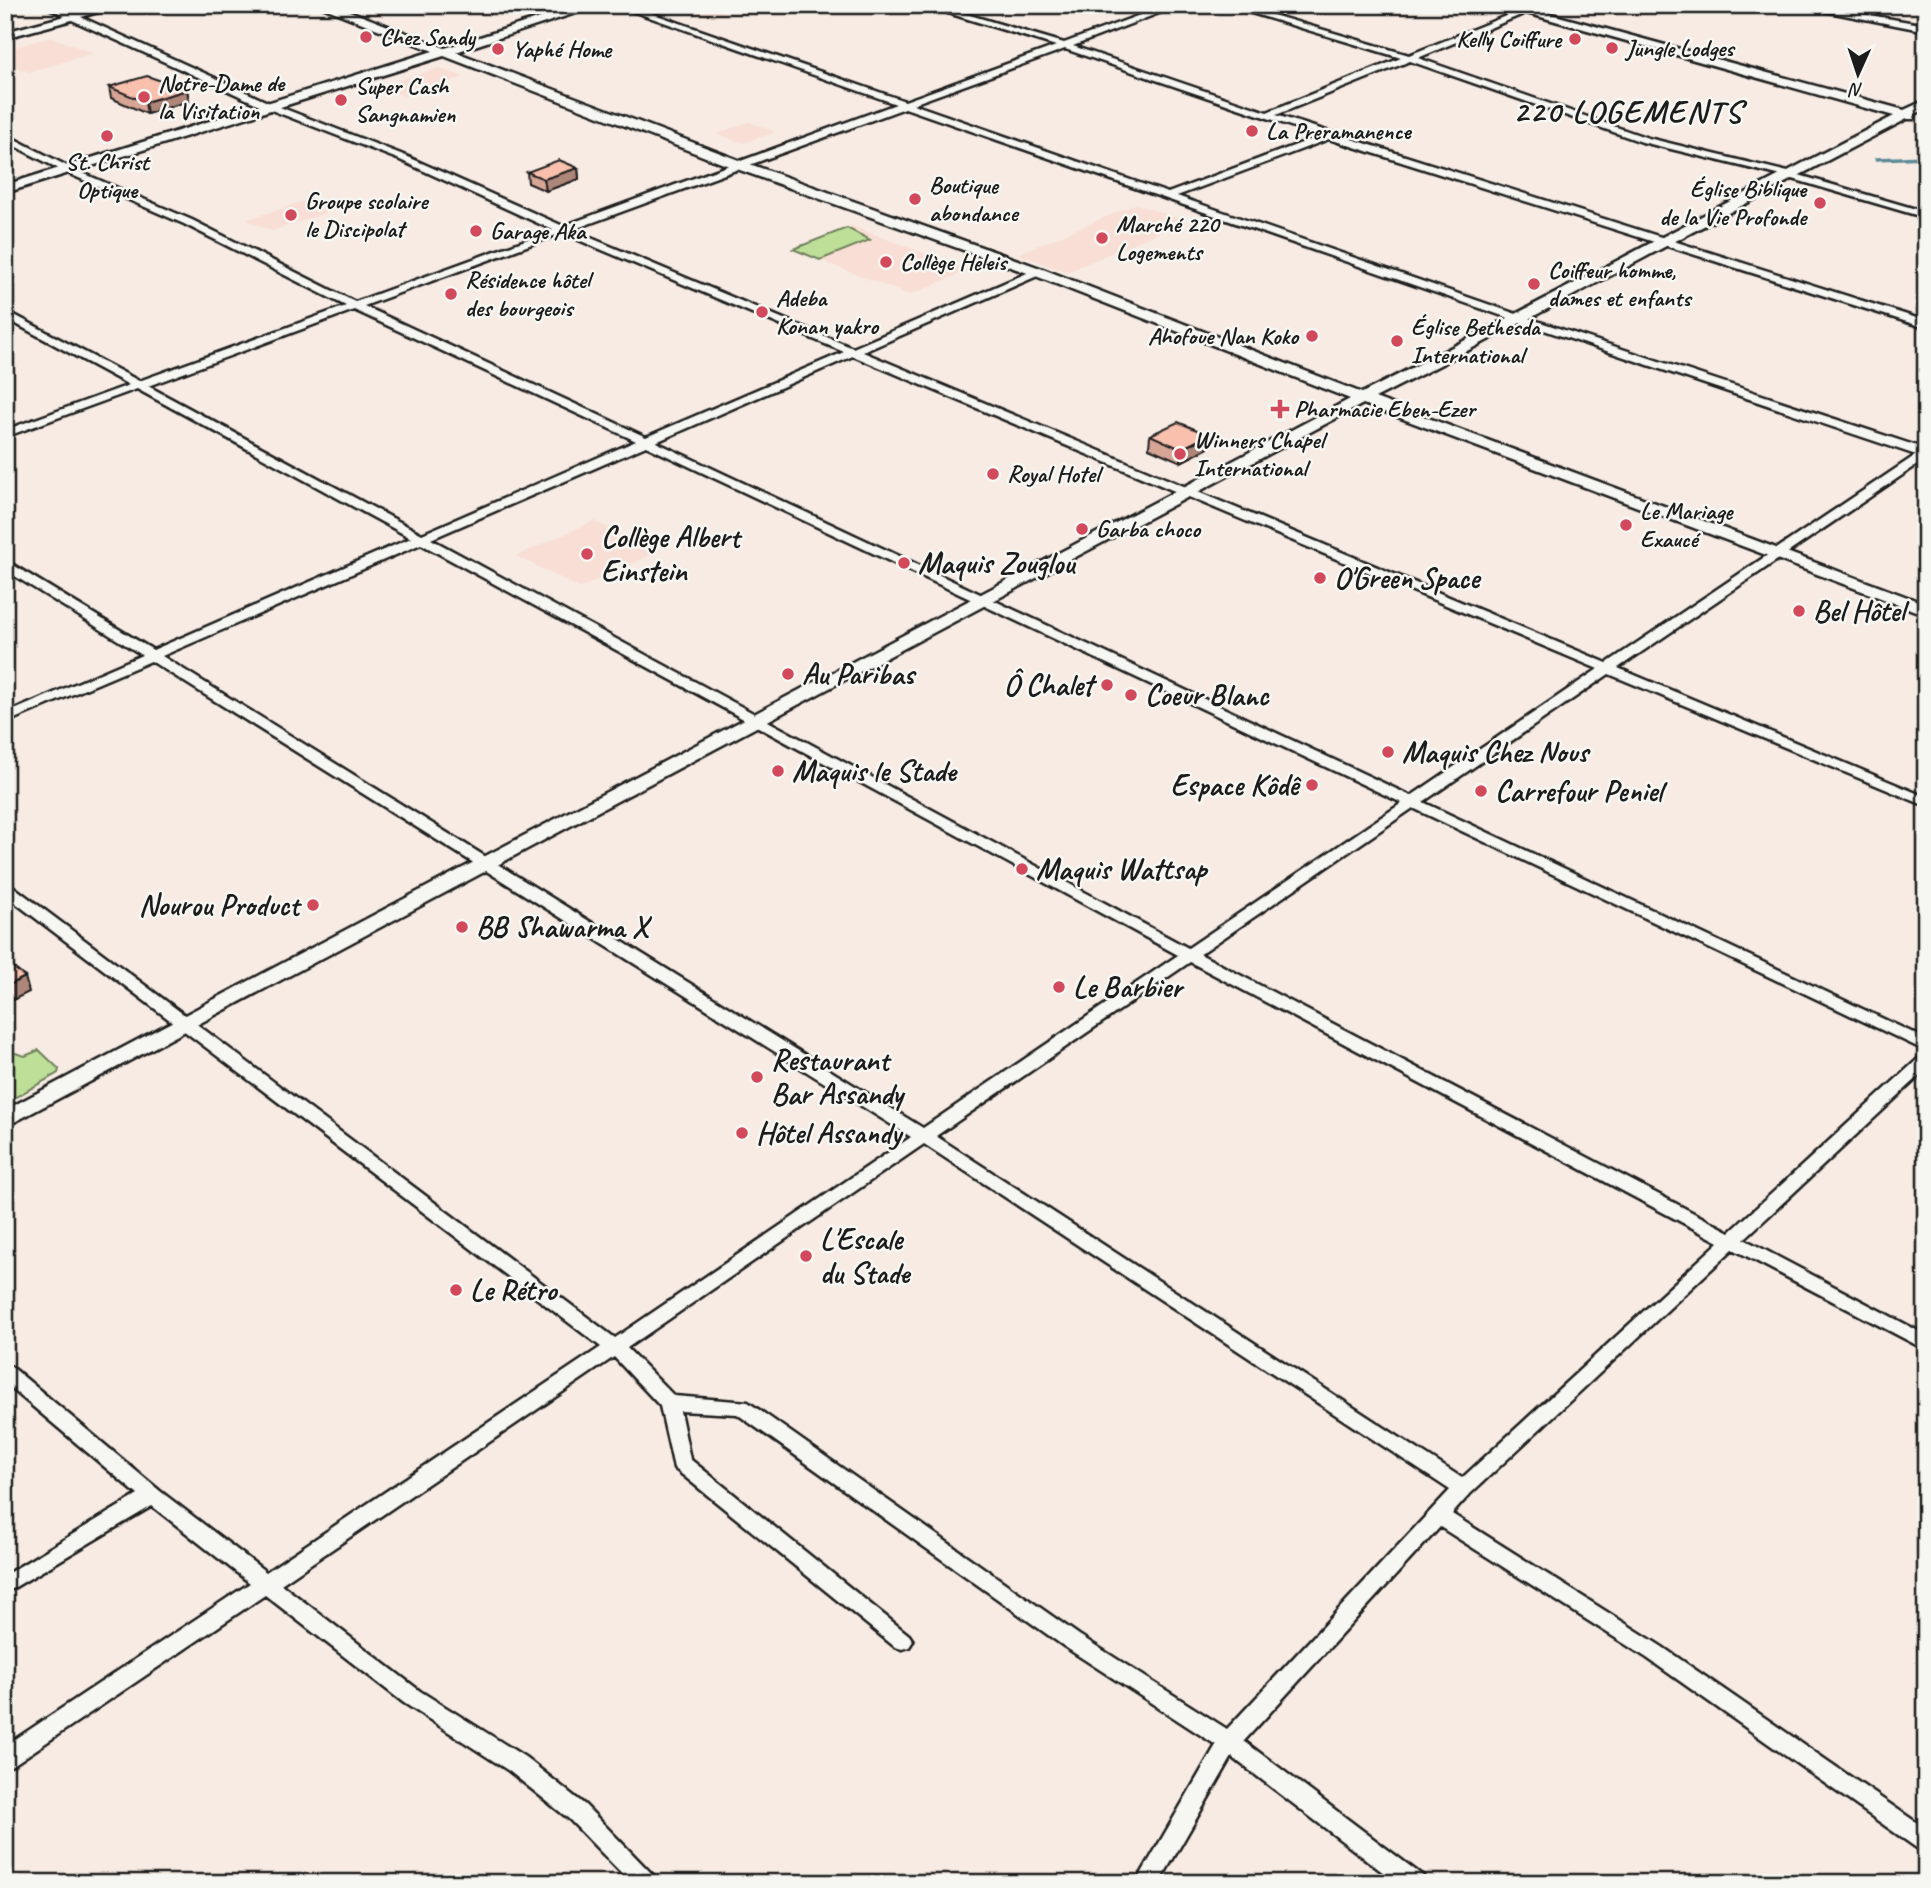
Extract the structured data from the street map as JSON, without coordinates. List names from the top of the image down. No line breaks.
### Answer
{"districts":["220 LOGEMENTS"],"places":{"other":["Chez Sandy","Kelly Coiffure","Jungle Lodges","Yaphé Home","Notre-Dame de la Visitation","Super Cash Sangnamien","La Preramanence","St. Christ Optique","Boutique abondance","Église Biblique de la Vie Profonde","Groupe scolaire le Discipolat","Garage Aka","Marché 220 Logements","Collège Heleis","Coiffeur homme, dames et enfants","Résidence hôtel des bourgeois","Adeba Konan yakro","Ahofoue Nan Koko","Église Bethesda International","Winners Chapel International","Royal Hotel","Le Mariage Exaucé","Garba choco","Collège Albert Einstein","Maquis Zouglou","O'Green Space","Bel Hôtel","Au Paribas","Ô Chalet","Coeur Blanc","Maquis Chez Nous","Maquis le Stade","Espace Kôdê","Carrefour Peniel","Maquis Wattsap","Nourou Product","BB Shawarma X","Le Barbier","Restaurant Bar Assandy","Hôtel Assandy","L'Escale du Stade","Le Rétro"],"health":["Pharmacie Eben-Ezer"]},"north":"bottom"}
